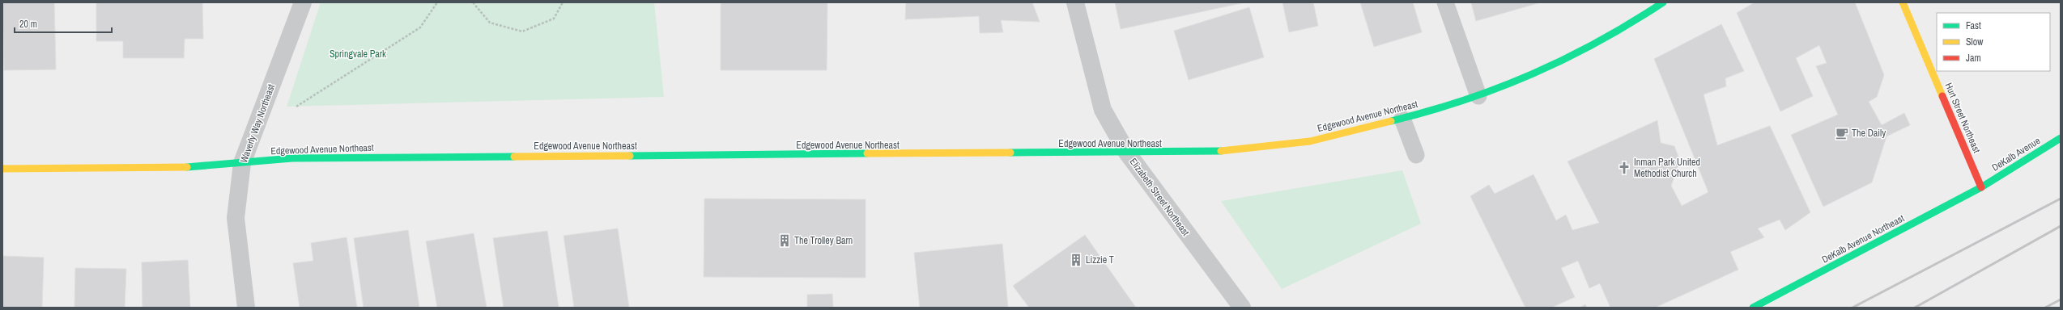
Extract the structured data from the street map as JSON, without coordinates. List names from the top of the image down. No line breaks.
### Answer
{"streets":{"main road":["Edgewood Avenue Northeast","Hurt Street Northeast","DeKalb Avenue","DeKalb Avenue Northeast"],"street":["Waverly Way Northeast","Elizabeth Street Northeast"]},"crossings":[["Edgewood Avenue Northeast","Waverly Way Northeast"],["Edgewood Avenue Northeast","Elizabeth Street Northeast"],["Hurt Street Northeast","DeKalb Avenue"],["Hurt Street Northeast","DeKalb Avenue Northeast"],["DeKalb Avenue","DeKalb Avenue Northeast"]],"parks":["Springvale Park"],"places":{"cafe":["The Daily"],"church":["Inman Park United Methodist Church"],"building":["The Trolley Barn","Lizzie T"]},"legend":["Fast","Slow","Jam"],"scale_bar":"20 m"}
